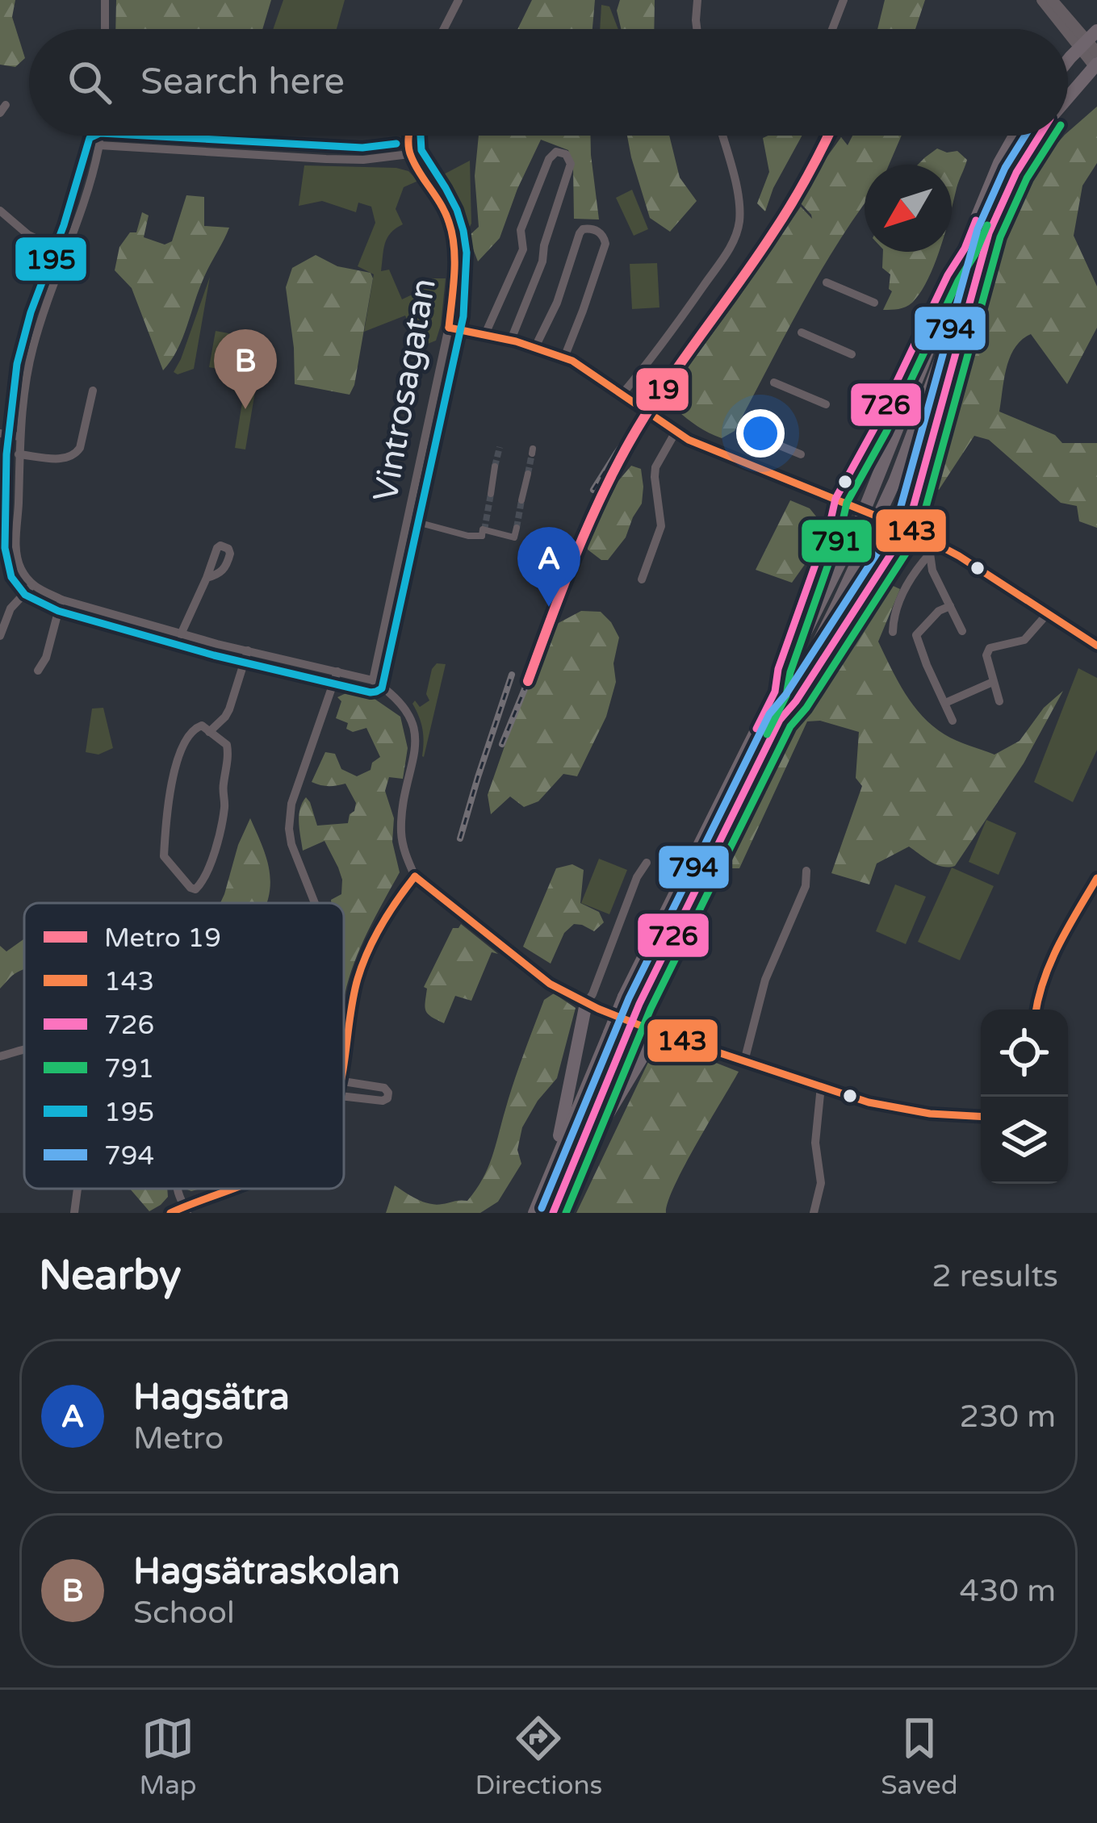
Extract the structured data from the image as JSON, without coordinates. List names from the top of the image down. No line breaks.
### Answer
{"streets":{"street":["Vintrosagatan"]},"lines":["metro line 19","transit line 143","transit line 726","transit line 791","transit line 195","transit line 794"],"legend":["Metro 19","143","726","791","195","794"],"north":"bottom left","page":{"search":"Search here","pins":["B","A"],"heading":["Nearby","2 results"],"list":[{"mark":"A","name":"Hagsätra","note":"Metro","value":"230 m"},{"mark":"B","name":"Hagsätraskolan","note":"School","value":"430 m"}],"nav":["Map","Directions","Saved"]}}
